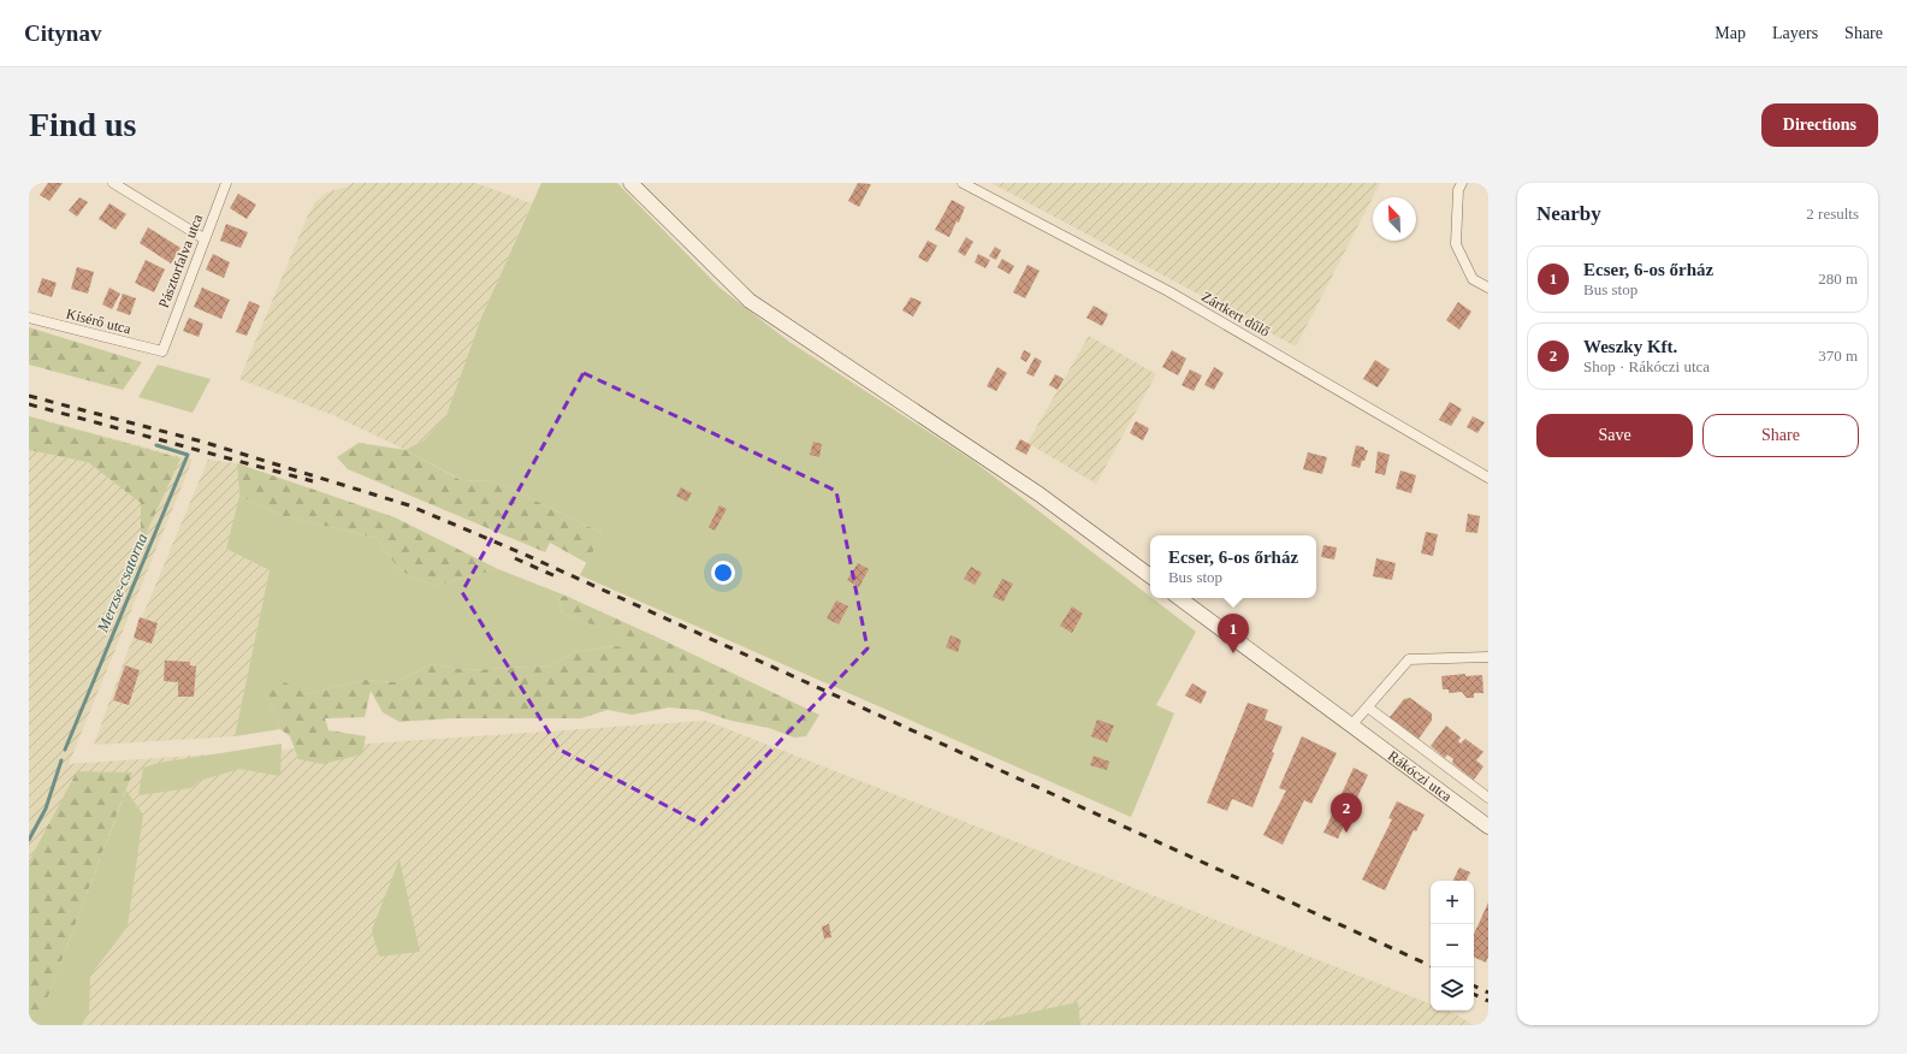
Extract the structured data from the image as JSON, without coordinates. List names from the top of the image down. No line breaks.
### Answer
{"streets":{"main road":["Rákóczi utca"],"street":["Pásztorfalva utca","Zártkert dűlő","Kísérő utca"]},"crossings":[["Pásztorfalva utca","Kísérő utca"]],"water":["Merzse-csatorna"],"north":"top left","page":{"header":"Citynav","nav":["Map","Layers","Share"],"buttons":["Directions",["Save","Share"]],"title":"Find us","heading":["Nearby","2 results"],"list":[{"mark":"1","name":"Ecser, 6-os őrház","note":"Bus stop","value":"280 m"},{"mark":"2","name":"Weszky Kft.","note":"Shop · Rákóczi utca","value":"370 m"}],"popup":["Ecser, 6-os őrház","Bus stop"],"pins":["1","2"],"map_buttons":["+","−"]}}
